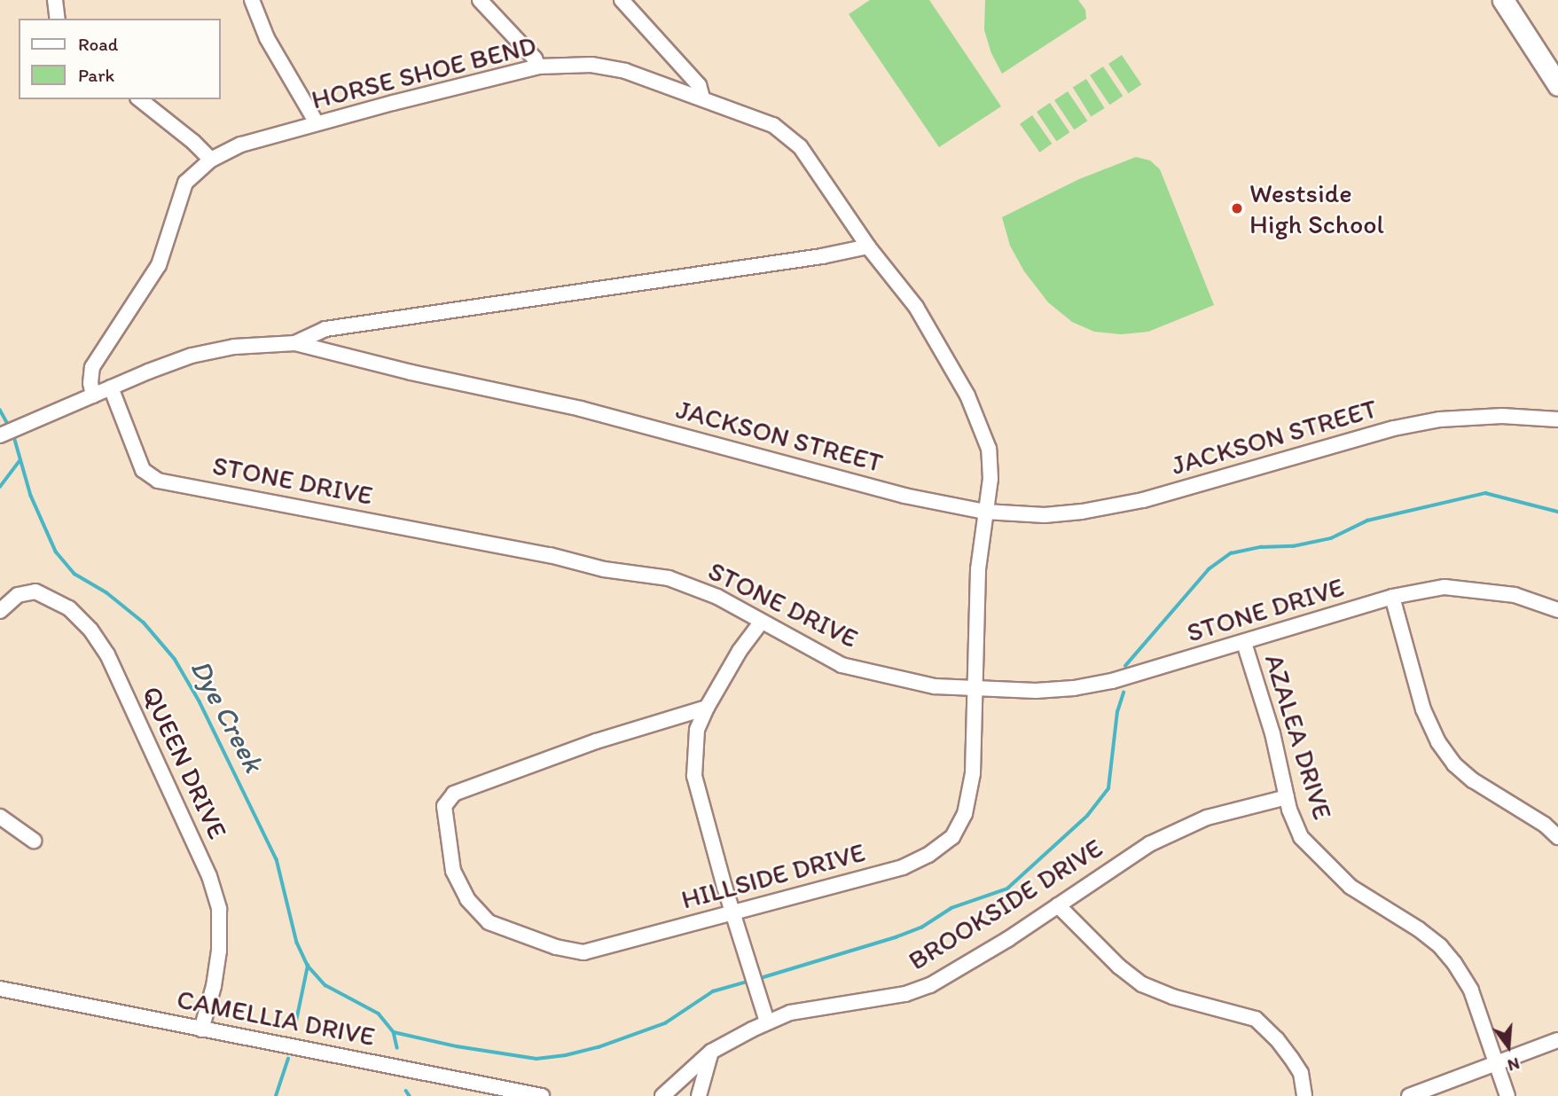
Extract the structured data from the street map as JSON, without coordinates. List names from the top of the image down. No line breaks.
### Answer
{"streets":{"street":["HORSE SHOE BEND","JACKSON STREET","STONE DRIVE","AZALEA DRIVE","QUEEN DRIVE","HILLSIDE DRIVE","BROOKSIDE DRIVE","CAMELLIA DRIVE"]},"crossings":[["HORSE SHOE BEND","JACKSON STREET"],["HORSE SHOE BEND","HILLSIDE DRIVE"],["JACKSON STREET","STONE DRIVE"],["JACKSON STREET","HILLSIDE DRIVE"],["STONE DRIVE","AZALEA DRIVE"],["STONE DRIVE","HILLSIDE DRIVE"],["AZALEA DRIVE","BROOKSIDE DRIVE"],["QUEEN DRIVE","CAMELLIA DRIVE"]],"water":["Dye Creek"],"places":["Westside High School"],"legend":["Road","Park"],"north":"bottom"}
